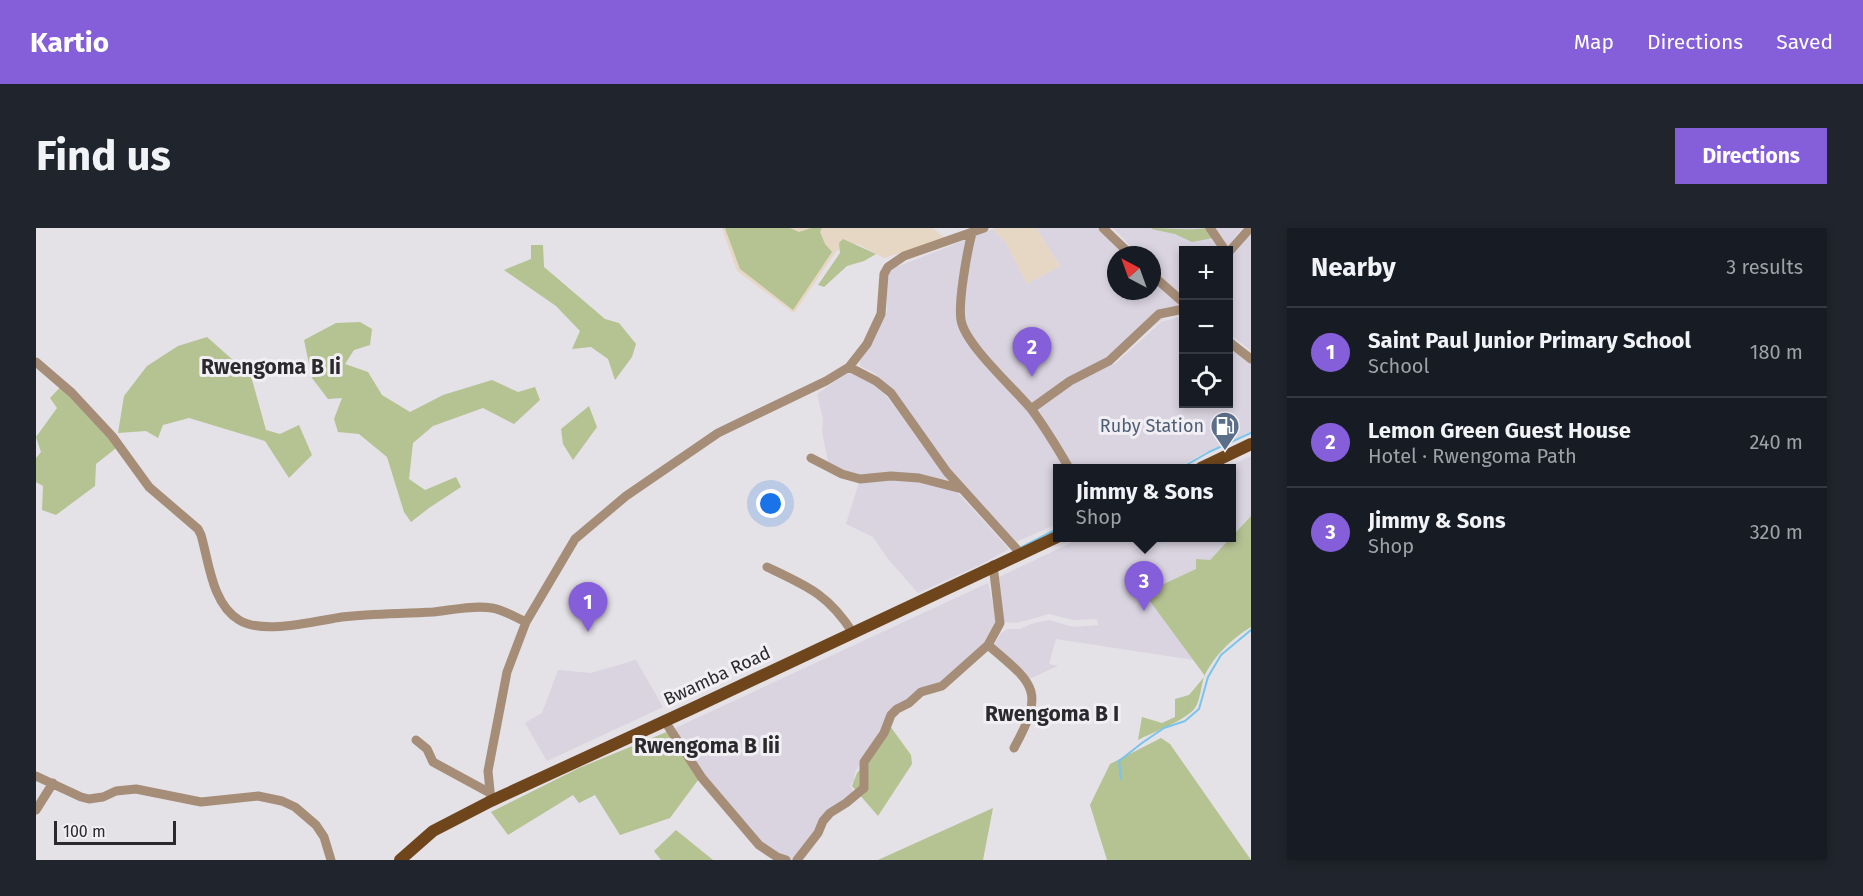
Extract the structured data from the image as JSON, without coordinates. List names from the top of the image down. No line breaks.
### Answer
{"streets":{"main road":["Bwamba Road"]},"districts":["Rwengoma B Ii","Rwengoma B I","Rwengoma B Iii"],"places":{"fuel station":["Ruby Station"]},"scale_bar":"100 m","north":"top left","page":{"header":"Kartio","nav":["Map","Directions","Saved"],"buttons":"Directions","title":"Find us","heading":["Nearby","3 results"],"map_buttons":["+","−"],"list":[{"mark":"1","name":"Saint Paul Junior Primary School","note":"School","value":"180 m"},{"mark":"2","name":"Lemon Green Guest House","note":"Hotel · Rwengoma Path","value":"240 m"},{"mark":"3","name":"Jimmy & Sons","note":"Shop","value":"320 m"}],"pins":["2","3","1"],"popup":["Jimmy & Sons","Shop"],"scale":"100 m"}}
